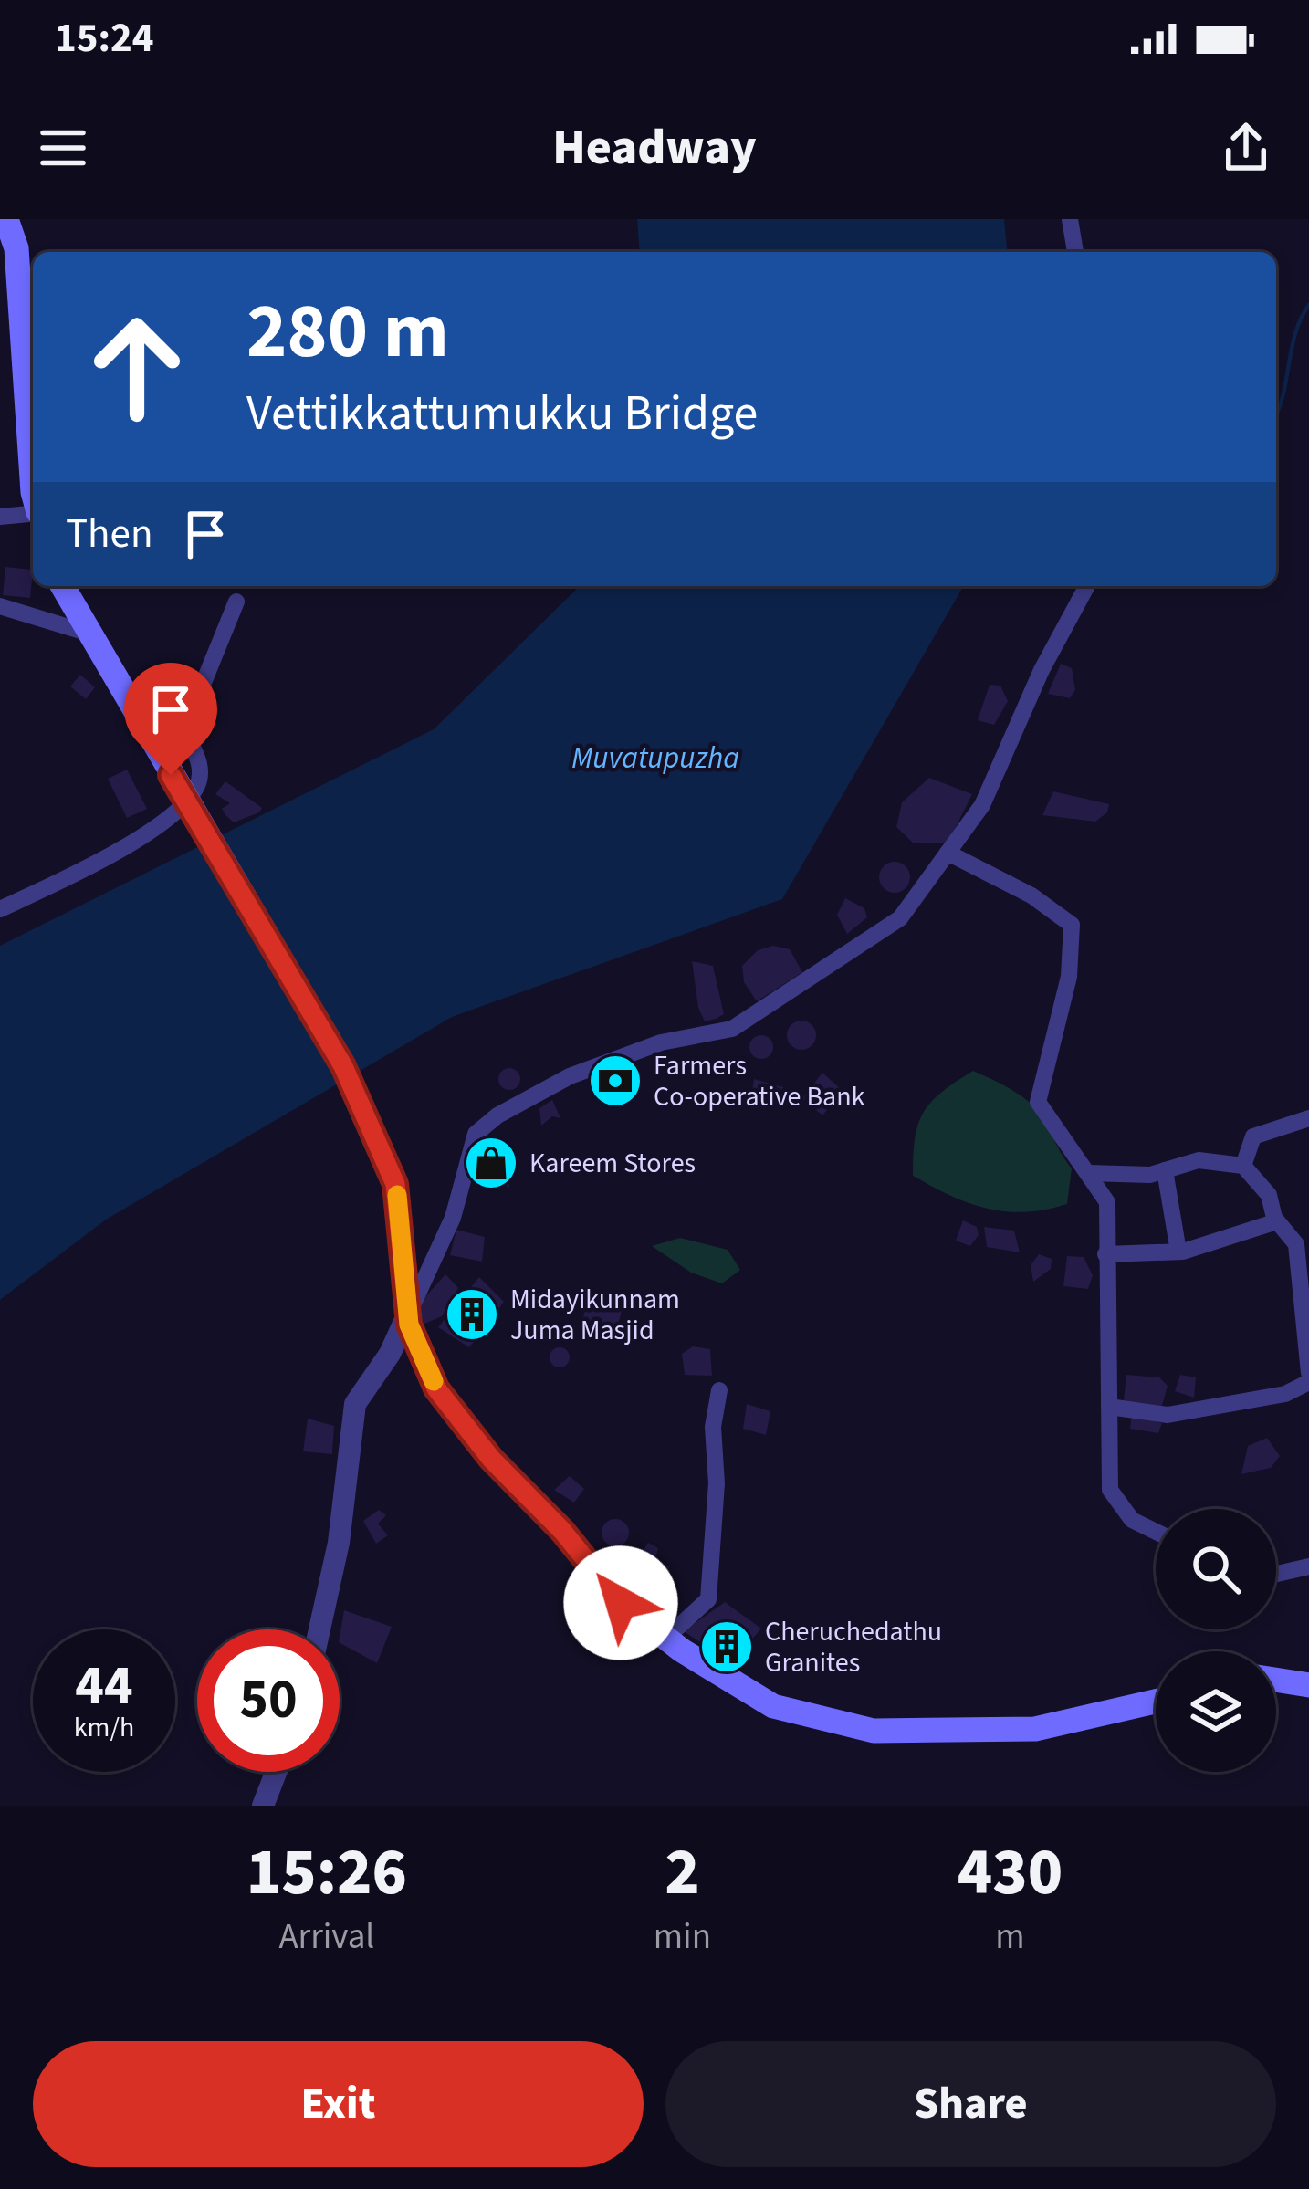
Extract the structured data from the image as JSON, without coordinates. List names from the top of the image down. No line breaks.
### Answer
{"water":["Muvatupuzha"],"places":{"bank":["Farmers Co-operative Bank"],"shop":["Kareem Stores"],"building":["Midayikunnam Juma Masjid","Cheruchedathu Granites"]},"page":{"status":"15:24","header":"Headway","turn":["280 m","Vettikkattumukku Bridge"],"then":"Then","speed":"44 km/h","limit":"50","eta":["15:26","Arrival","2","min","430","m"],"buttons":["Exit","Share"]}}
